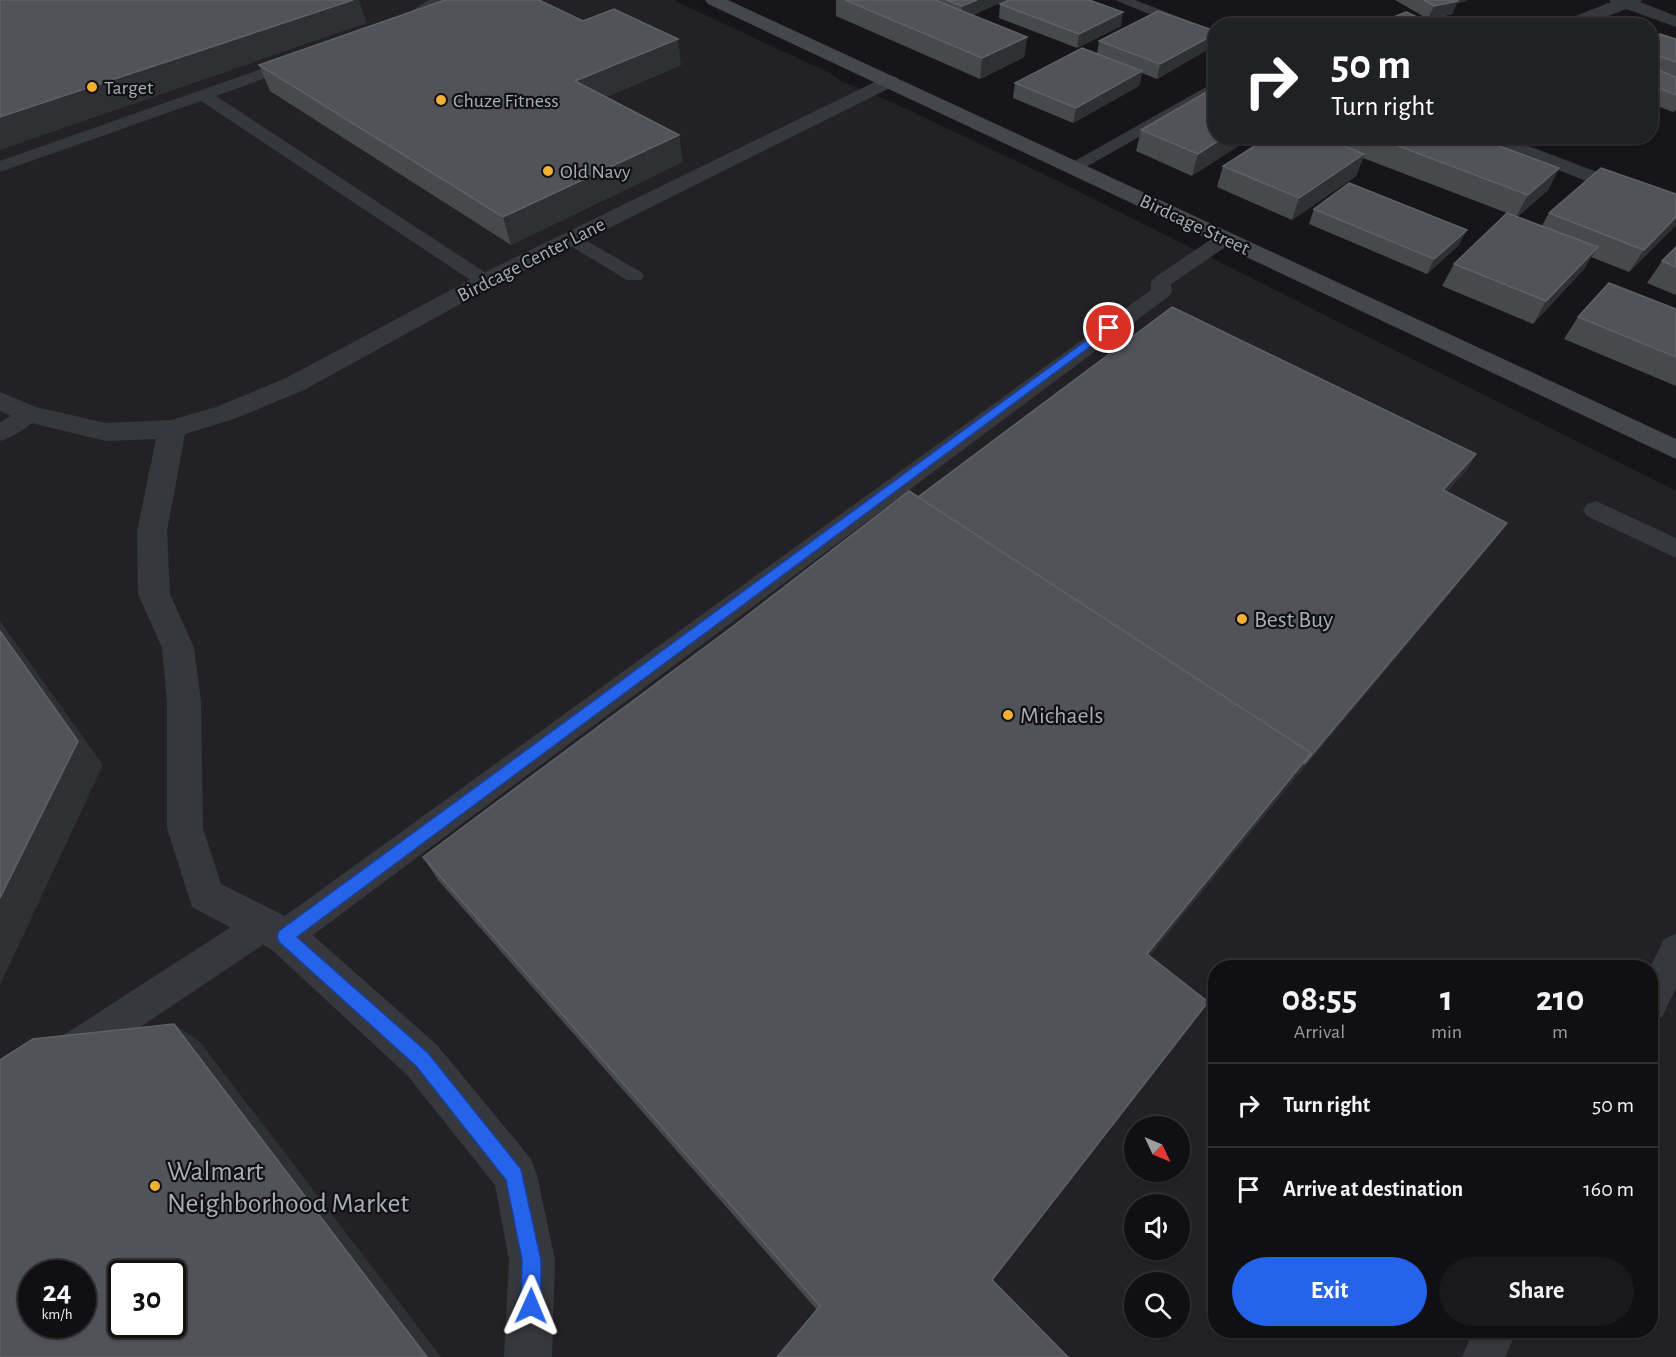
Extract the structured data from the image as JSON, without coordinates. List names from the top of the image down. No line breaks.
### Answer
{"streets":{"street":["Birdcage Street","Birdcage Center Lane"]},"crossings":[["Birdcage Street","Birdcage Center Lane"]],"places":["Target","Chuze Fitness","Old Navy","Best Buy","Michaels","Walmart Neighborhood Market"],"north":"bottom right","page":{"turn":["50 m","Turn right"],"eta":["08:55","Arrival","1","min","210","m"],"list":[{"name":"Turn right","value":"50 m"},{"name":"Arrive at destination","value":"160 m"}],"buttons":["Exit","Share"],"speed":"24 km/h","limit":"30"}}
